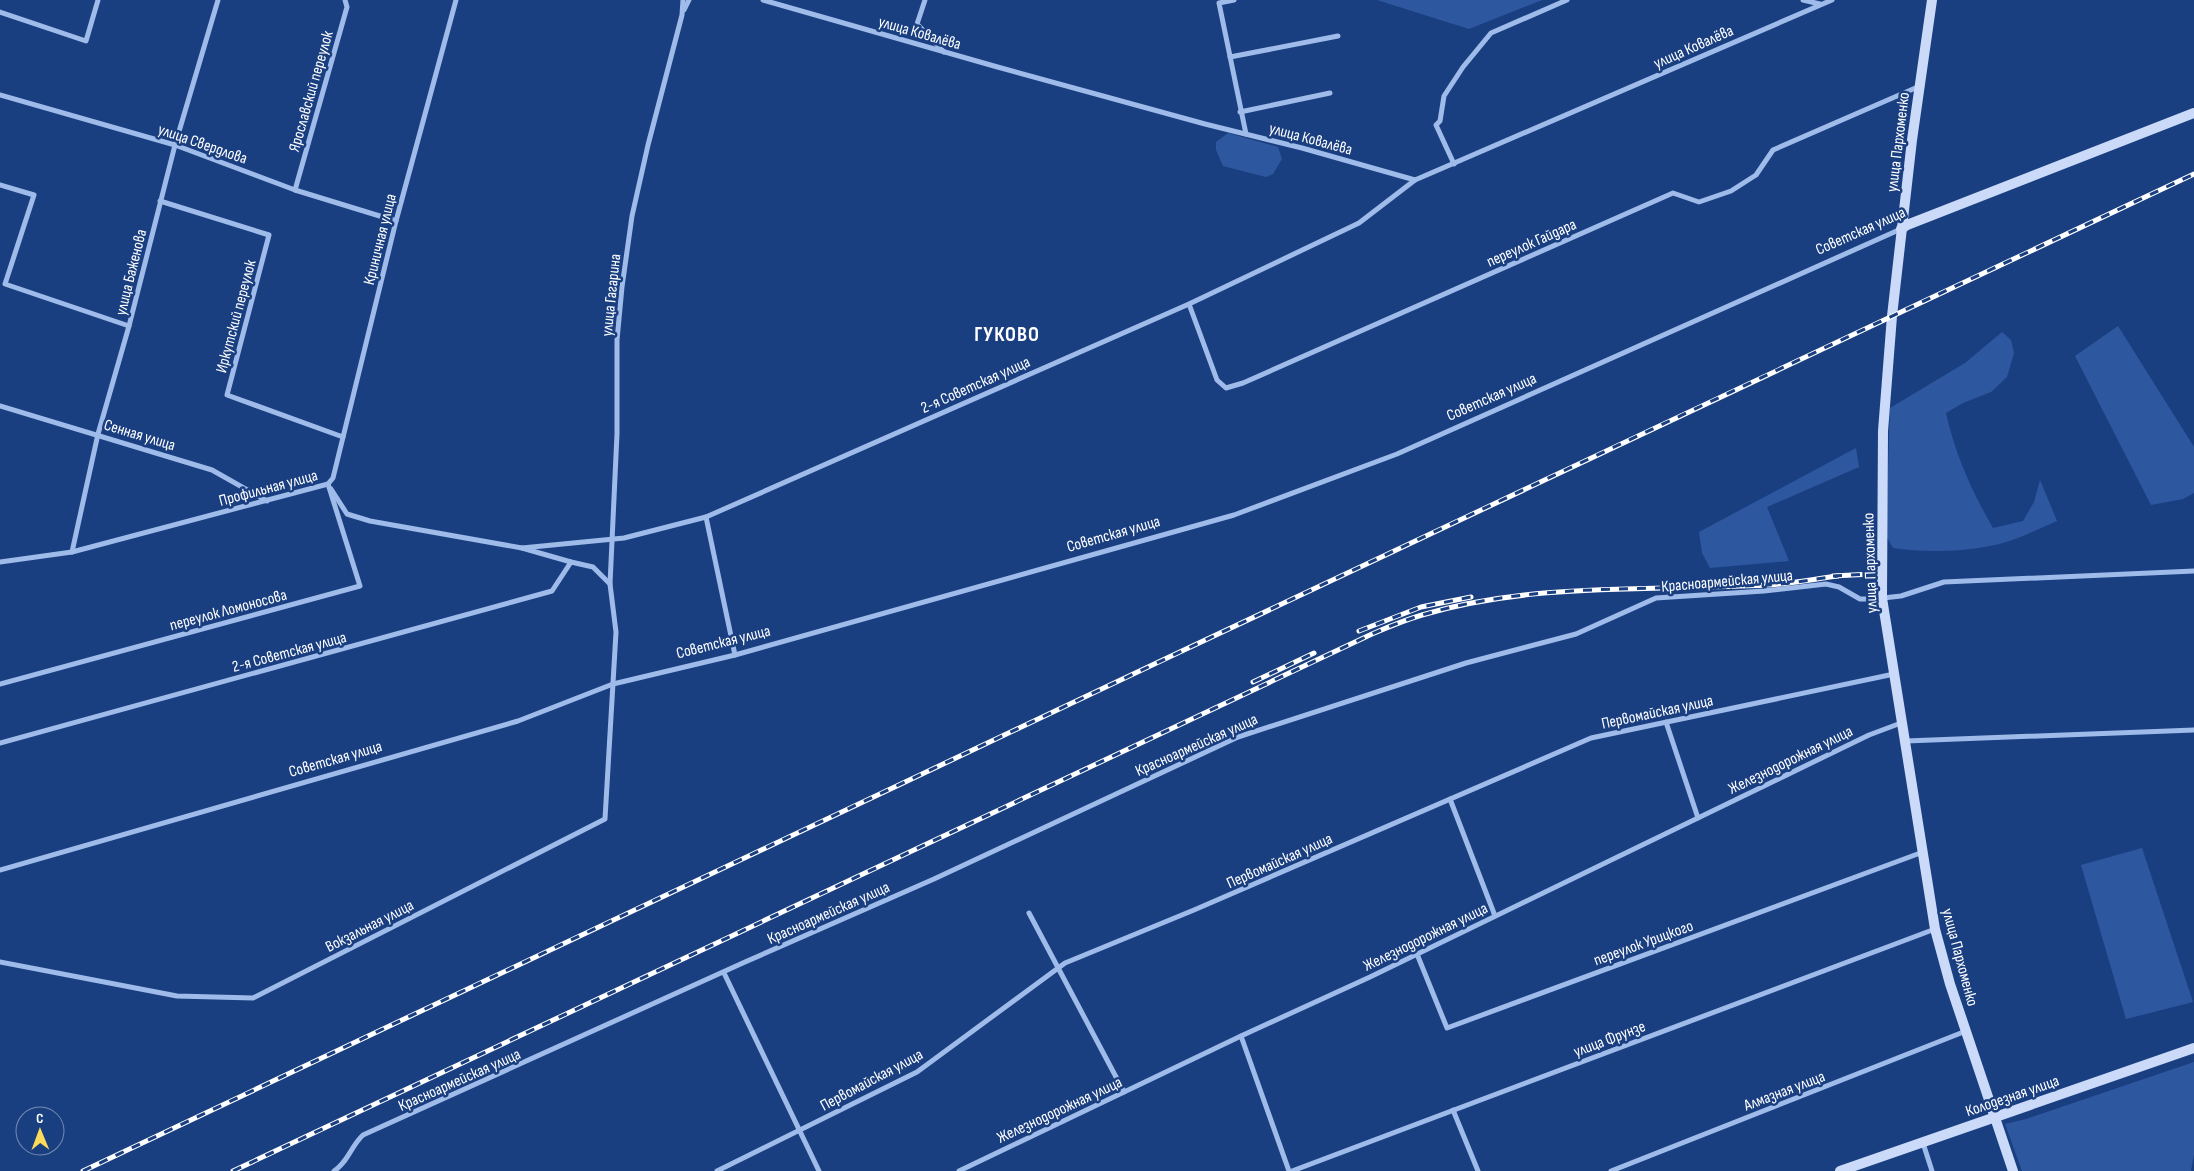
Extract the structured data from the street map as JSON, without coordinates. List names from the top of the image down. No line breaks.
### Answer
{"streets":{"street":["улица Ковалёва","Ярославский переулок","улица Пархоменко","улица Свердлова","Советская улица","Криничная улица","переулок Гайдара","улица Баженова","улица Гагарина","Иркутский переулок","2-я Советская улица","Сенная улица","Профильная улица","Красноармейская улица","переулок Ломоносова","Первомайская улица","Железнодорожная улица","Вокзальная улица","переулок Урицкого","улица Фрунзе","Алмазная улица","Колодезная улица"]},"crossings":[["улица Ковалёва","2-я Советская улица"],["Ярославский переулок","улица Свердлова"],["улица Пархоменко","Советская улица"],["улица Пархоменко","переулок Гайдара"],["улица Пархоменко","Красноармейская улица"],["улица Пархоменко","Первомайская улица"],["улица Пархоменко","Железнодорожная улица"],["улица Пархоменко","переулок Урицкого"],["улица Пархоменко","улица Фрунзе"],["улица Пархоменко","Алмазная улица"],["улица Пархоменко","Колодезная улица"],["улица Свердлова","Криничная улица"],["улица Свердлова","улица Баженова"],["Советская улица","улица Гагарина"],["Советская улица","Вокзальная улица"],["Криничная улица","Иркутский переулок"],["Криничная улица","Профильная улица"],["Криничная улица","переулок Ломоносова"],["переулок Гайдара","2-я Советская улица"],["улица Баженова","Иркутский переулок"],["улица Баженова","Сенная улица"],["улица Баженова","Профильная улица"],["улица Гагарина","2-я Советская улица"],["улица Гагарина","Профильная улица"],["улица Гагарина","Вокзальная улица"],["2-я Советская улица","Профильная улица"],["Сенная улица","Профильная улица"],["Профильная улица","переулок Ломоносова"],["Железнодорожная улица","переулок Урицкого"]],"districts":["ГУКОВО"],"north":"top"}
